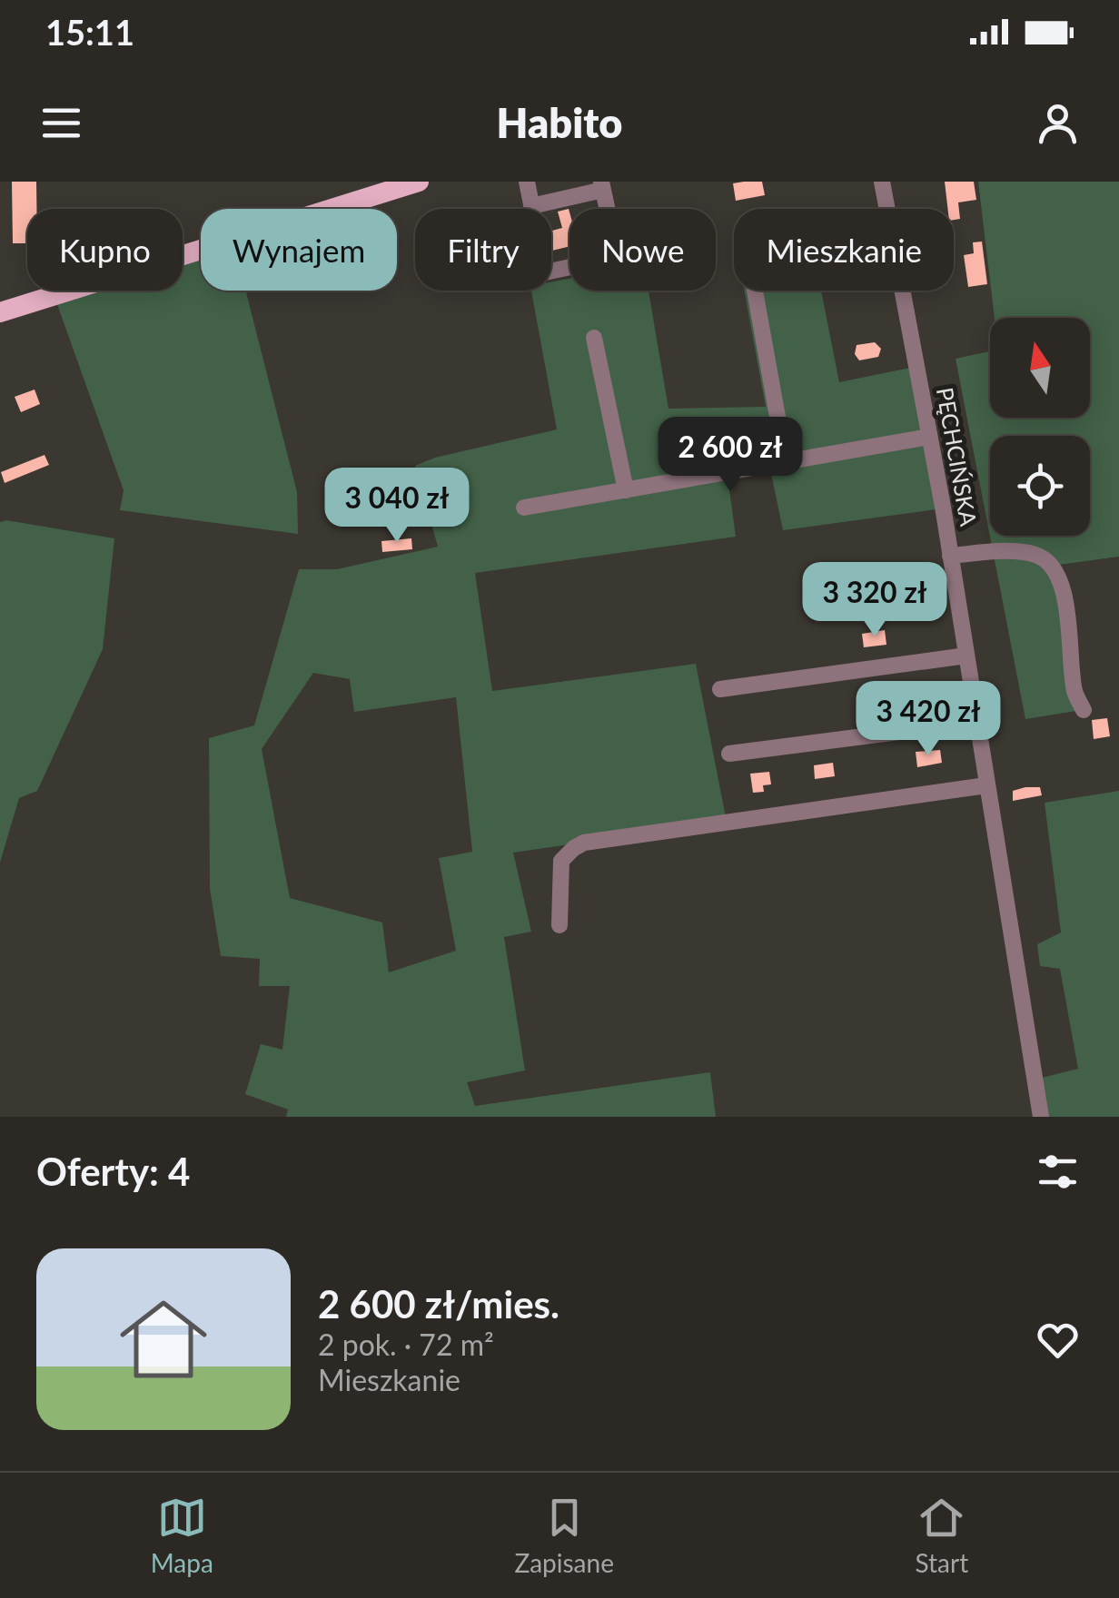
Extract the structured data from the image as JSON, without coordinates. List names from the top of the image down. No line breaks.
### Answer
{"streets":{"street":["PĘCHCIŃSKA"]},"north":"top","page":{"status":"15:11","header":"Habito","chip":["Kupno","Wynajem","Filtry","Nowe","Mieszkanie"],"price":["2 600 zł","3 040 zł","3 320 zł","3 420 zł"],"heading":"Oferty: 4","list":[{"name":"2 600 zł/mies.","note":"2 pok. · 72 m² · Mieszkanie"}],"tabs":["Mapa","Zapisane","Start"]}}
